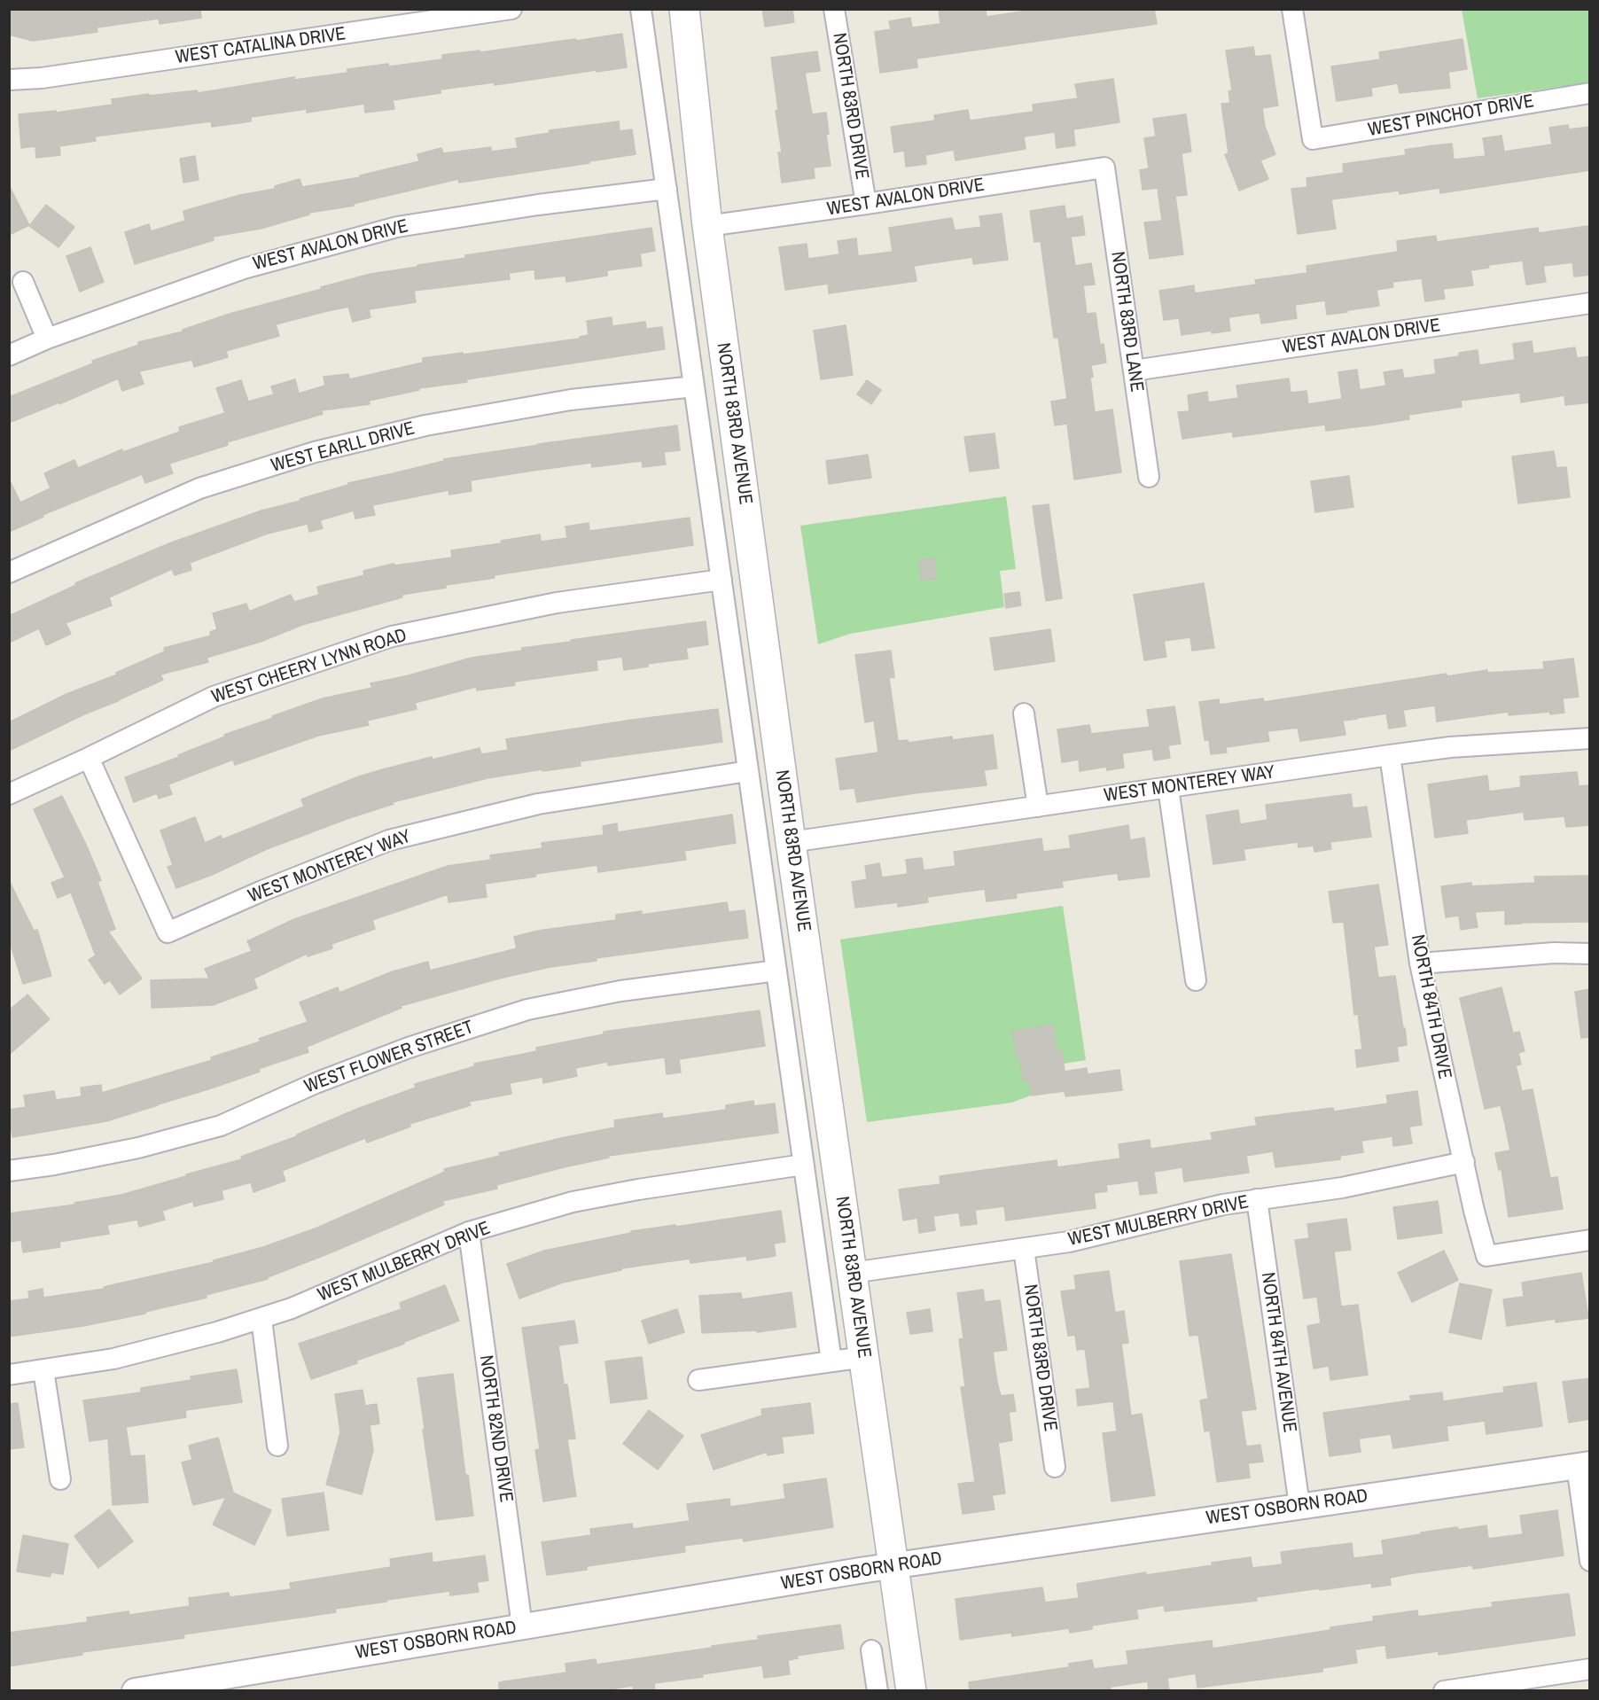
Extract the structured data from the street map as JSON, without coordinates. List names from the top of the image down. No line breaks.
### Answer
{"streets":{"main road":["NORTH 83RD AVENUE"],"street":["WEST CATALINA DRIVE","NORTH 83RD DRIVE","WEST PINCHOT DRIVE","WEST AVALON DRIVE","NORTH 83RD LANE","WEST EARLL DRIVE","WEST CHEERY LYNN ROAD","WEST MONTEREY WAY","NORTH 84TH DRIVE","WEST FLOWER STREET","WEST MULBERRY DRIVE","NORTH 84TH AVENUE","NORTH 82ND DRIVE","WEST OSBORN ROAD"]},"crossings":[["NORTH 83RD DRIVE","WEST AVALON DRIVE"],["NORTH 83RD DRIVE","WEST MULBERRY DRIVE"],["WEST AVALON DRIVE","NORTH 83RD LANE"],["WEST AVALON DRIVE","NORTH 83RD AVENUE"],["NORTH 83RD AVENUE","WEST EARLL DRIVE"],["NORTH 83RD AVENUE","WEST CHEERY LYNN ROAD"],["NORTH 83RD AVENUE","WEST MONTEREY WAY"],["NORTH 83RD AVENUE","WEST FLOWER STREET"],["NORTH 83RD AVENUE","WEST MULBERRY DRIVE"],["NORTH 83RD AVENUE","WEST OSBORN ROAD"],["WEST CHEERY LYNN ROAD","WEST MONTEREY WAY"],["WEST MONTEREY WAY","NORTH 84TH DRIVE"],["NORTH 84TH DRIVE","WEST MULBERRY DRIVE"],["WEST MULBERRY DRIVE","NORTH 84TH AVENUE"],["WEST MULBERRY DRIVE","NORTH 82ND DRIVE"],["NORTH 84TH AVENUE","WEST OSBORN ROAD"],["NORTH 82ND DRIVE","WEST OSBORN ROAD"]]}
